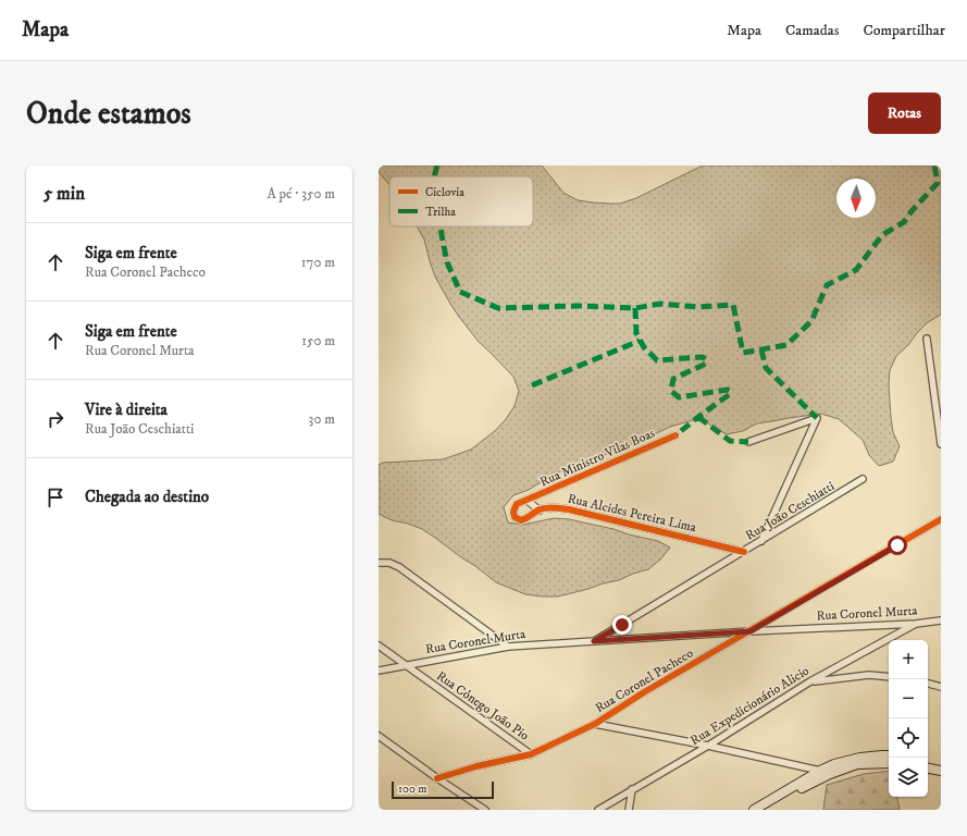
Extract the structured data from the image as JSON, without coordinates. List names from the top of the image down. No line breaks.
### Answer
{"streets":{"street":["Rua Ministro Vilas Boas","Rua João Ceschiatti","Rua Alcides Pereira Lima","Rua Coronel Murta","Rua Coronel Pacheco","Rua Cônego João Pio","Rua Expedicionário Alicio"]},"crossings":[["Rua Ministro Vilas Boas","Rua Alcides Pereira Lima"],["Rua João Ceschiatti","Rua Alcides Pereira Lima"],["Rua João Ceschiatti","Rua Coronel Murta"],["Rua Coronel Murta","Rua Coronel Pacheco"],["Rua Coronel Murta","Rua Cônego João Pio"],["Rua Coronel Murta","Rua Expedicionário Alicio"],["Rua Coronel Pacheco","Rua Cônego João Pio"]],"legend":["Ciclovia","Trilha"],"scale_bar":"100 m","north":"bottom","page":{"header":"Mapa","nav":["Mapa","Camadas","Compartilhar"],"buttons":"Rotas","title":"Onde estamos","heading":["5 min","A pé · 350 m"],"list":[["Siga em frente","Rua Coronel Pacheco","170 m"],["Siga em frente","Rua Coronel Murta","150 m"],["Vire à direita","Rua João Ceschiatti","30 m"],"Chegada ao destino"],"map_buttons":["+","−"],"scale":"100 m"}}
